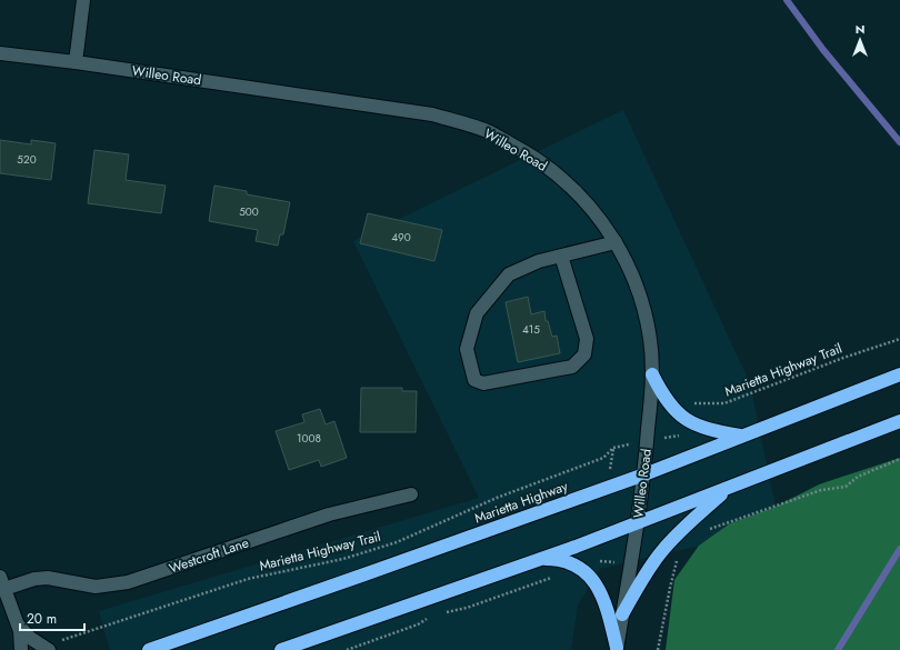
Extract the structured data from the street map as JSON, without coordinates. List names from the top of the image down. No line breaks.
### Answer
{"streets":{"highway":["Marietta Highway"],"street":["Willeo Road","Westcroft Lane"],"path":["Marietta Highway Trail"]},"crossings":[["Willeo Road","Marietta Highway"],["Marietta Highway Trail","Westcroft Lane"]],"house_numbers":["520","500","490","415","1008"],"scale_bar":"20 m","north":"top"}
